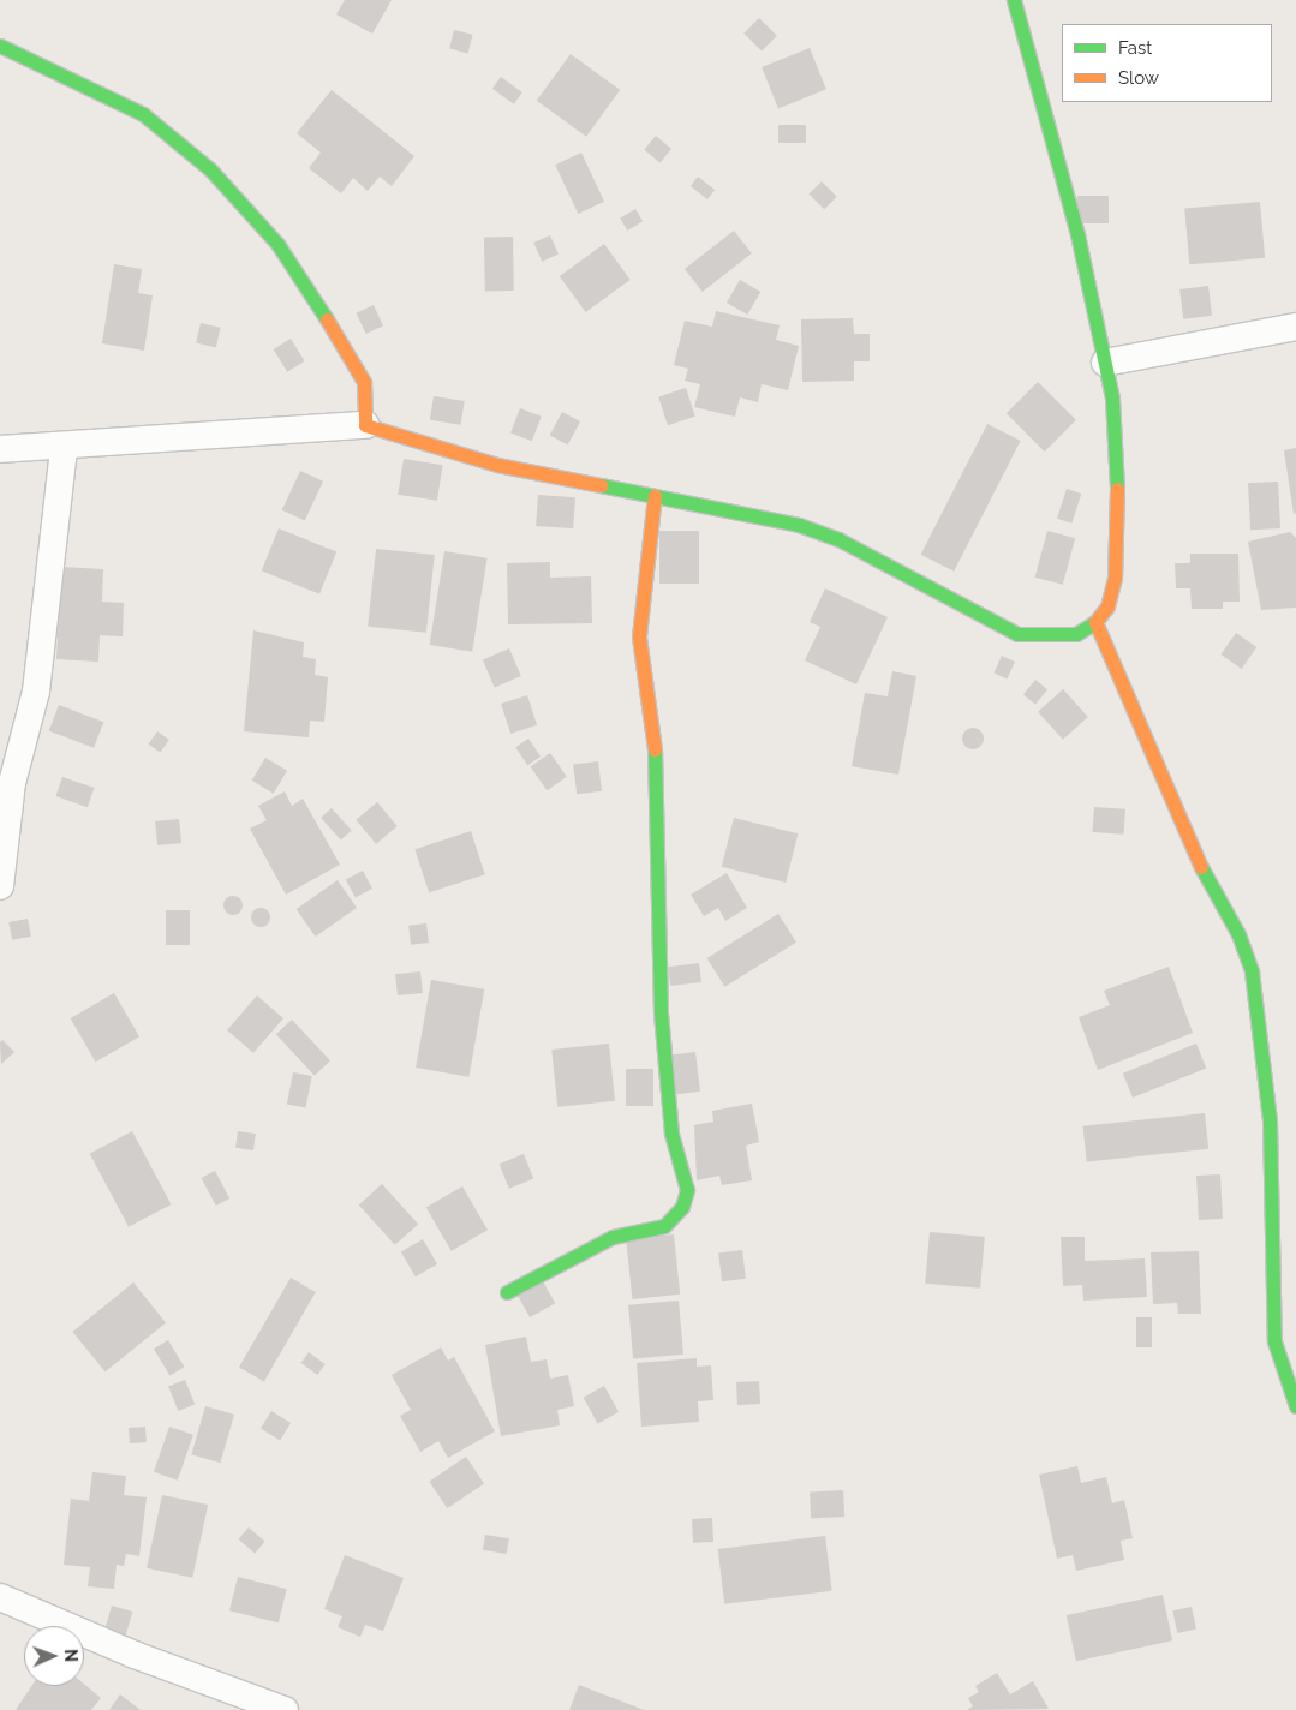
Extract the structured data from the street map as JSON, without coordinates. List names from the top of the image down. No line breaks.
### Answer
{"legend":["Fast","Slow"],"north":"right"}
